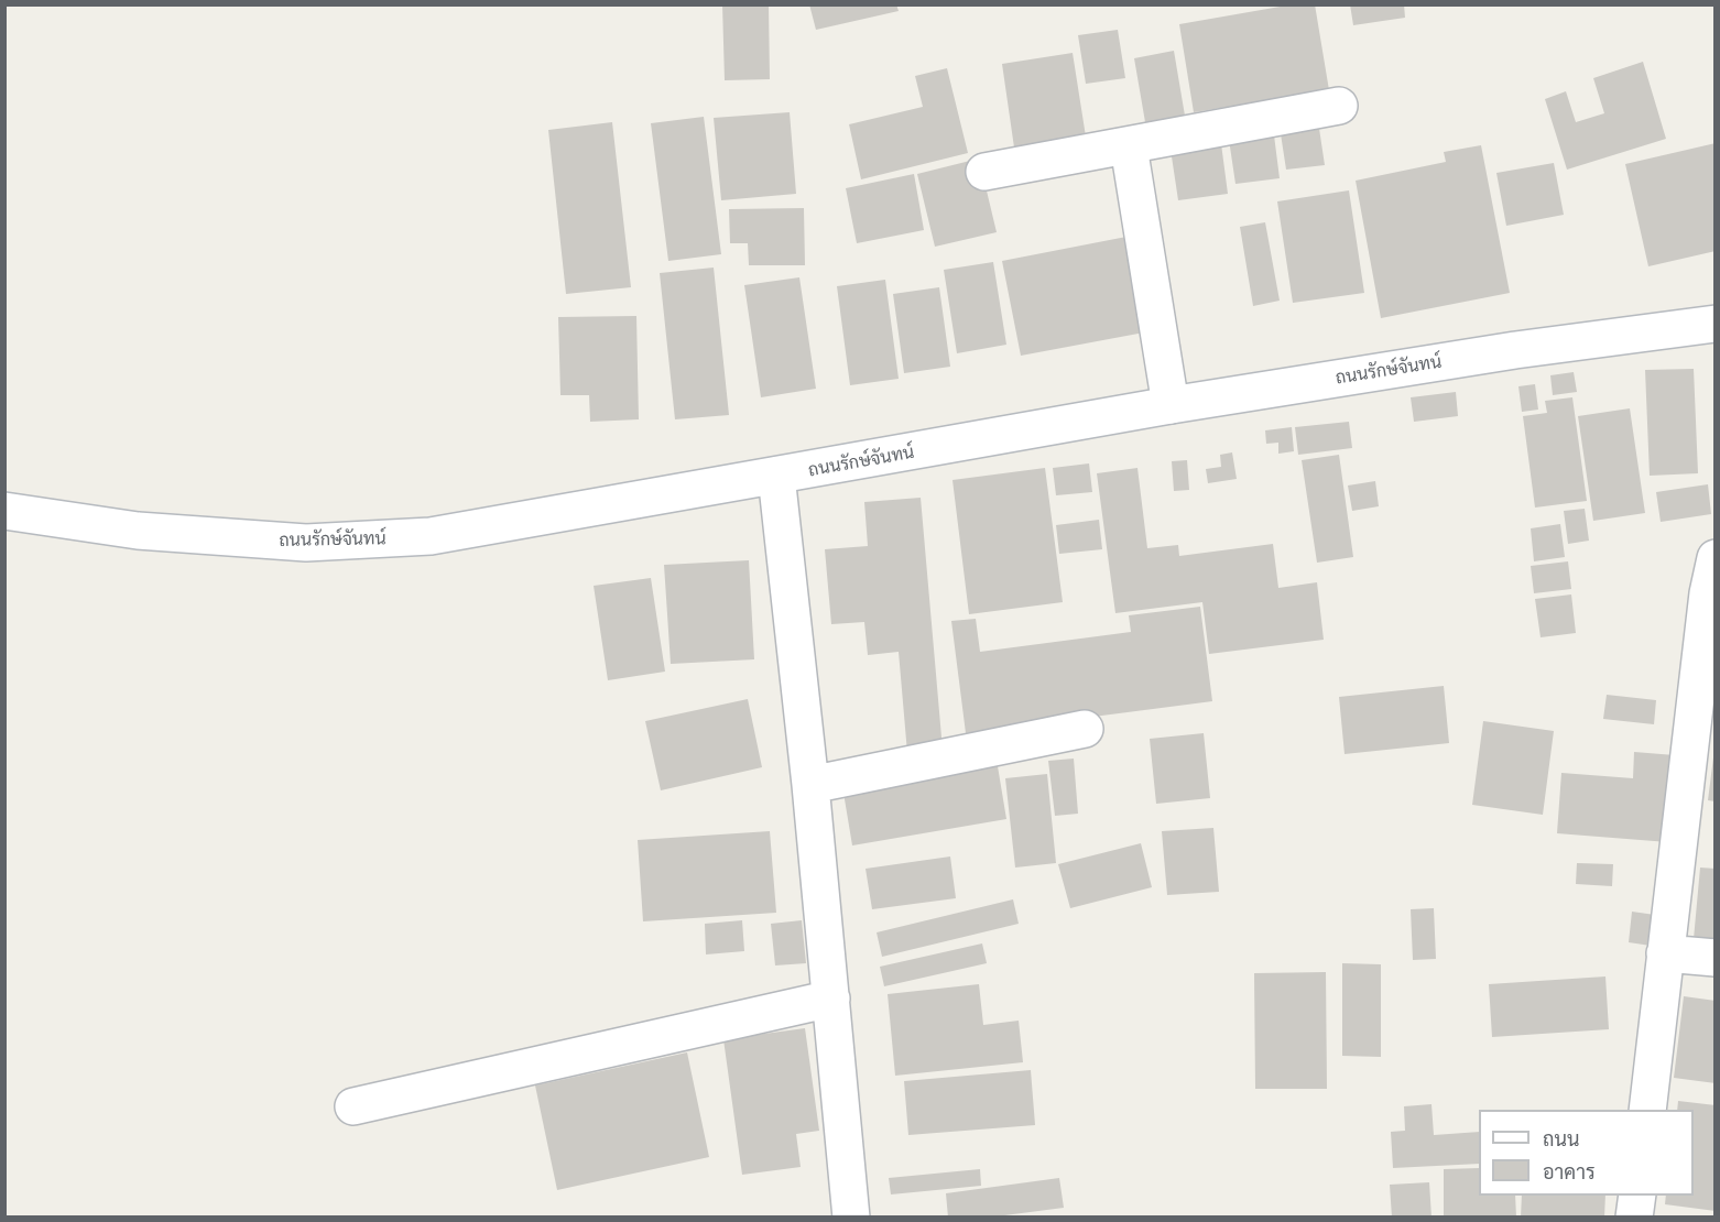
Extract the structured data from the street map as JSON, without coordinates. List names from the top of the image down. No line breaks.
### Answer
{"streets":{"street":["ถนนรักษ์จันทน์"]},"legend":["ถนน","อาคาร"]}
